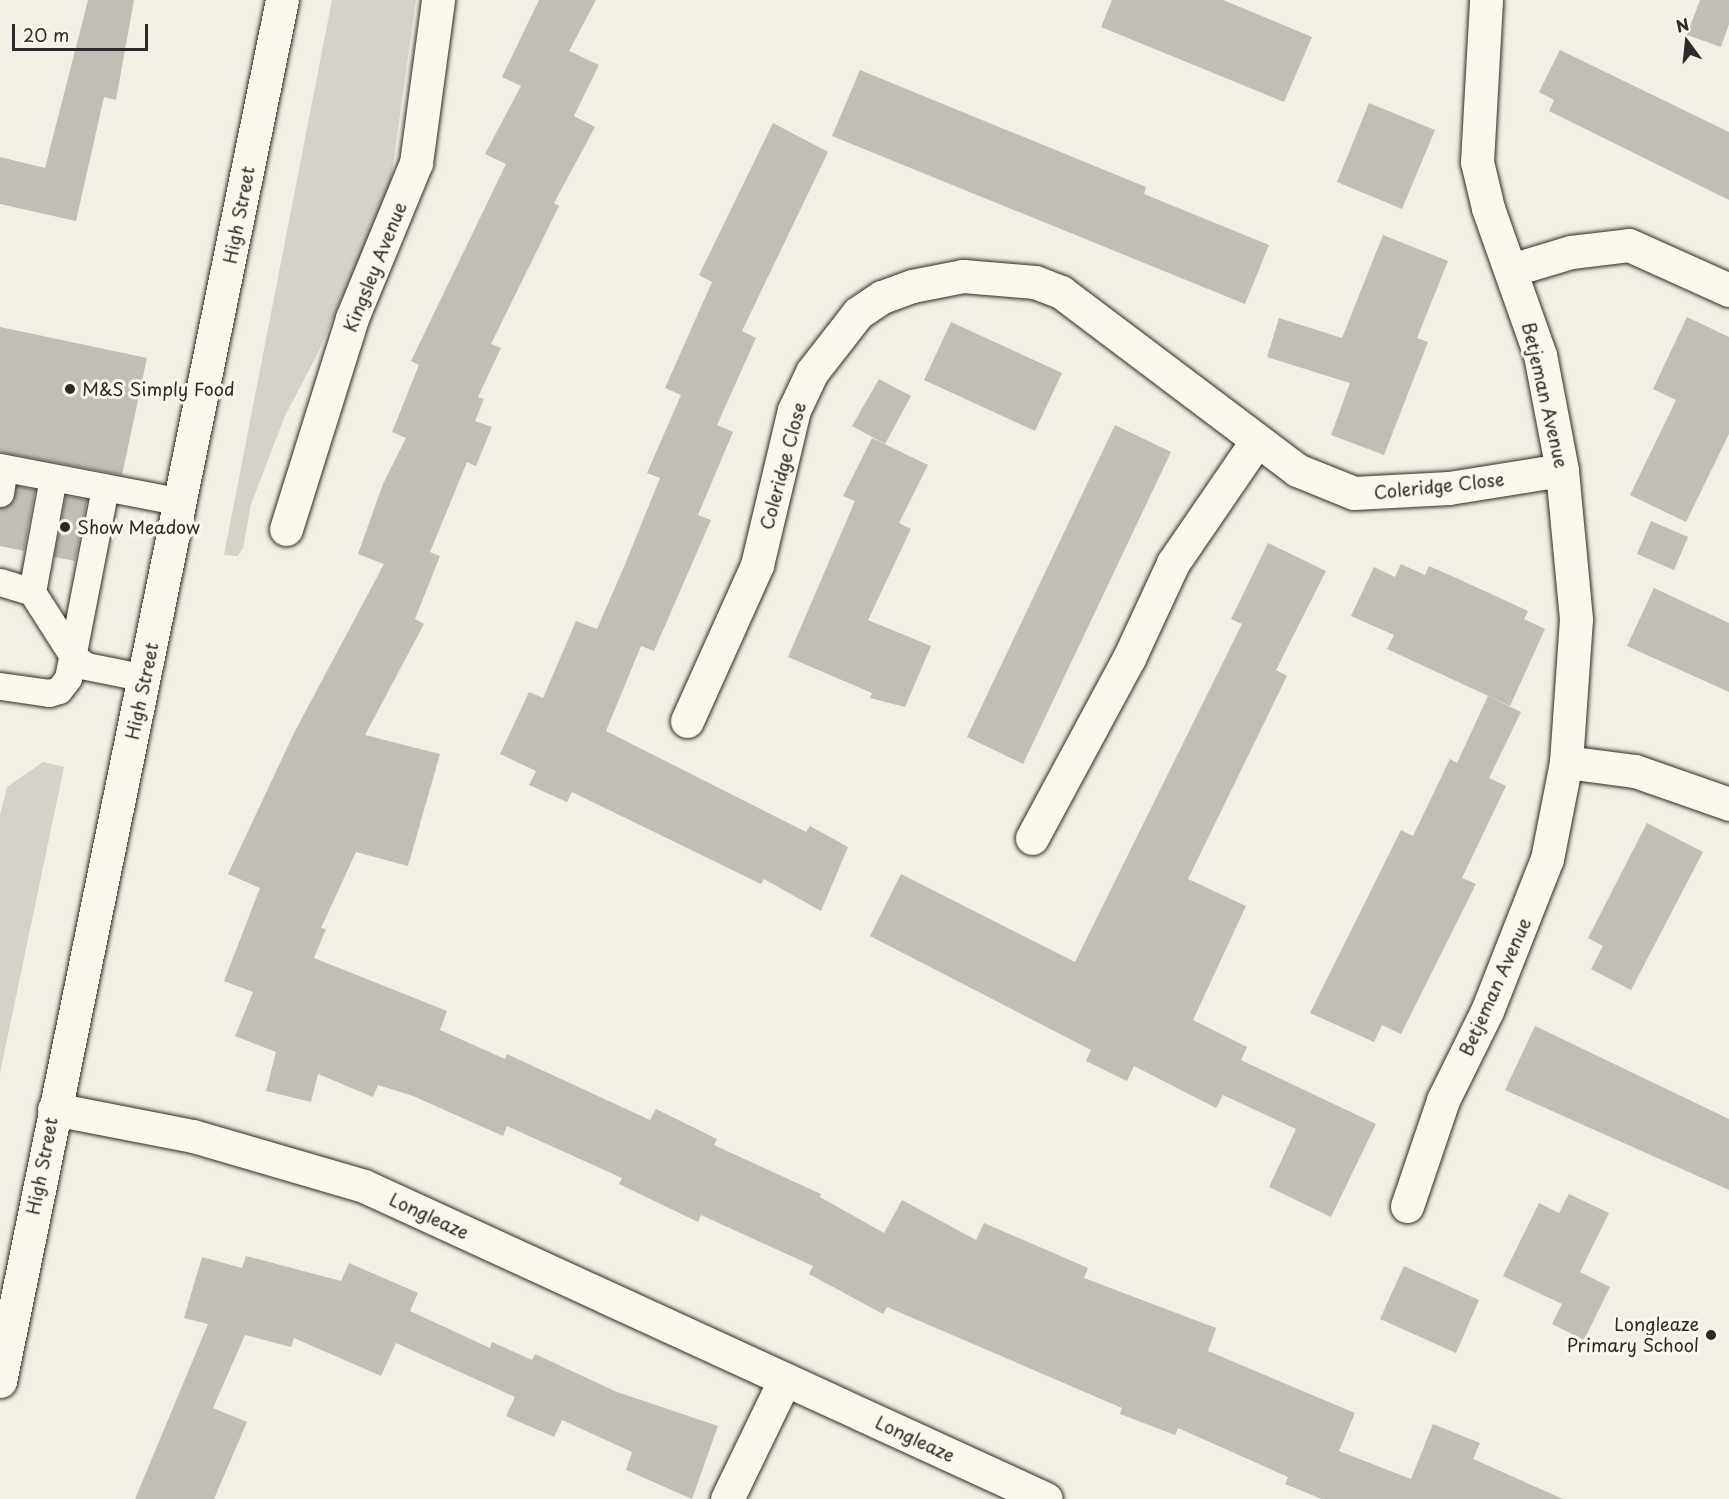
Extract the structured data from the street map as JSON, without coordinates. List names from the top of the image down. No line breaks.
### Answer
{"streets":{"street":["High Street","Kingsley Avenue","Betjeman Avenue","Coleridge Close","Longleaze"]},"crossings":[["High Street","Longleaze"],["Betjeman Avenue","Coleridge Close"]],"places":["M&S Simply Food","Show Meadow","Longleaze Primary School"],"scale_bar":"20 m","north":"top"}
